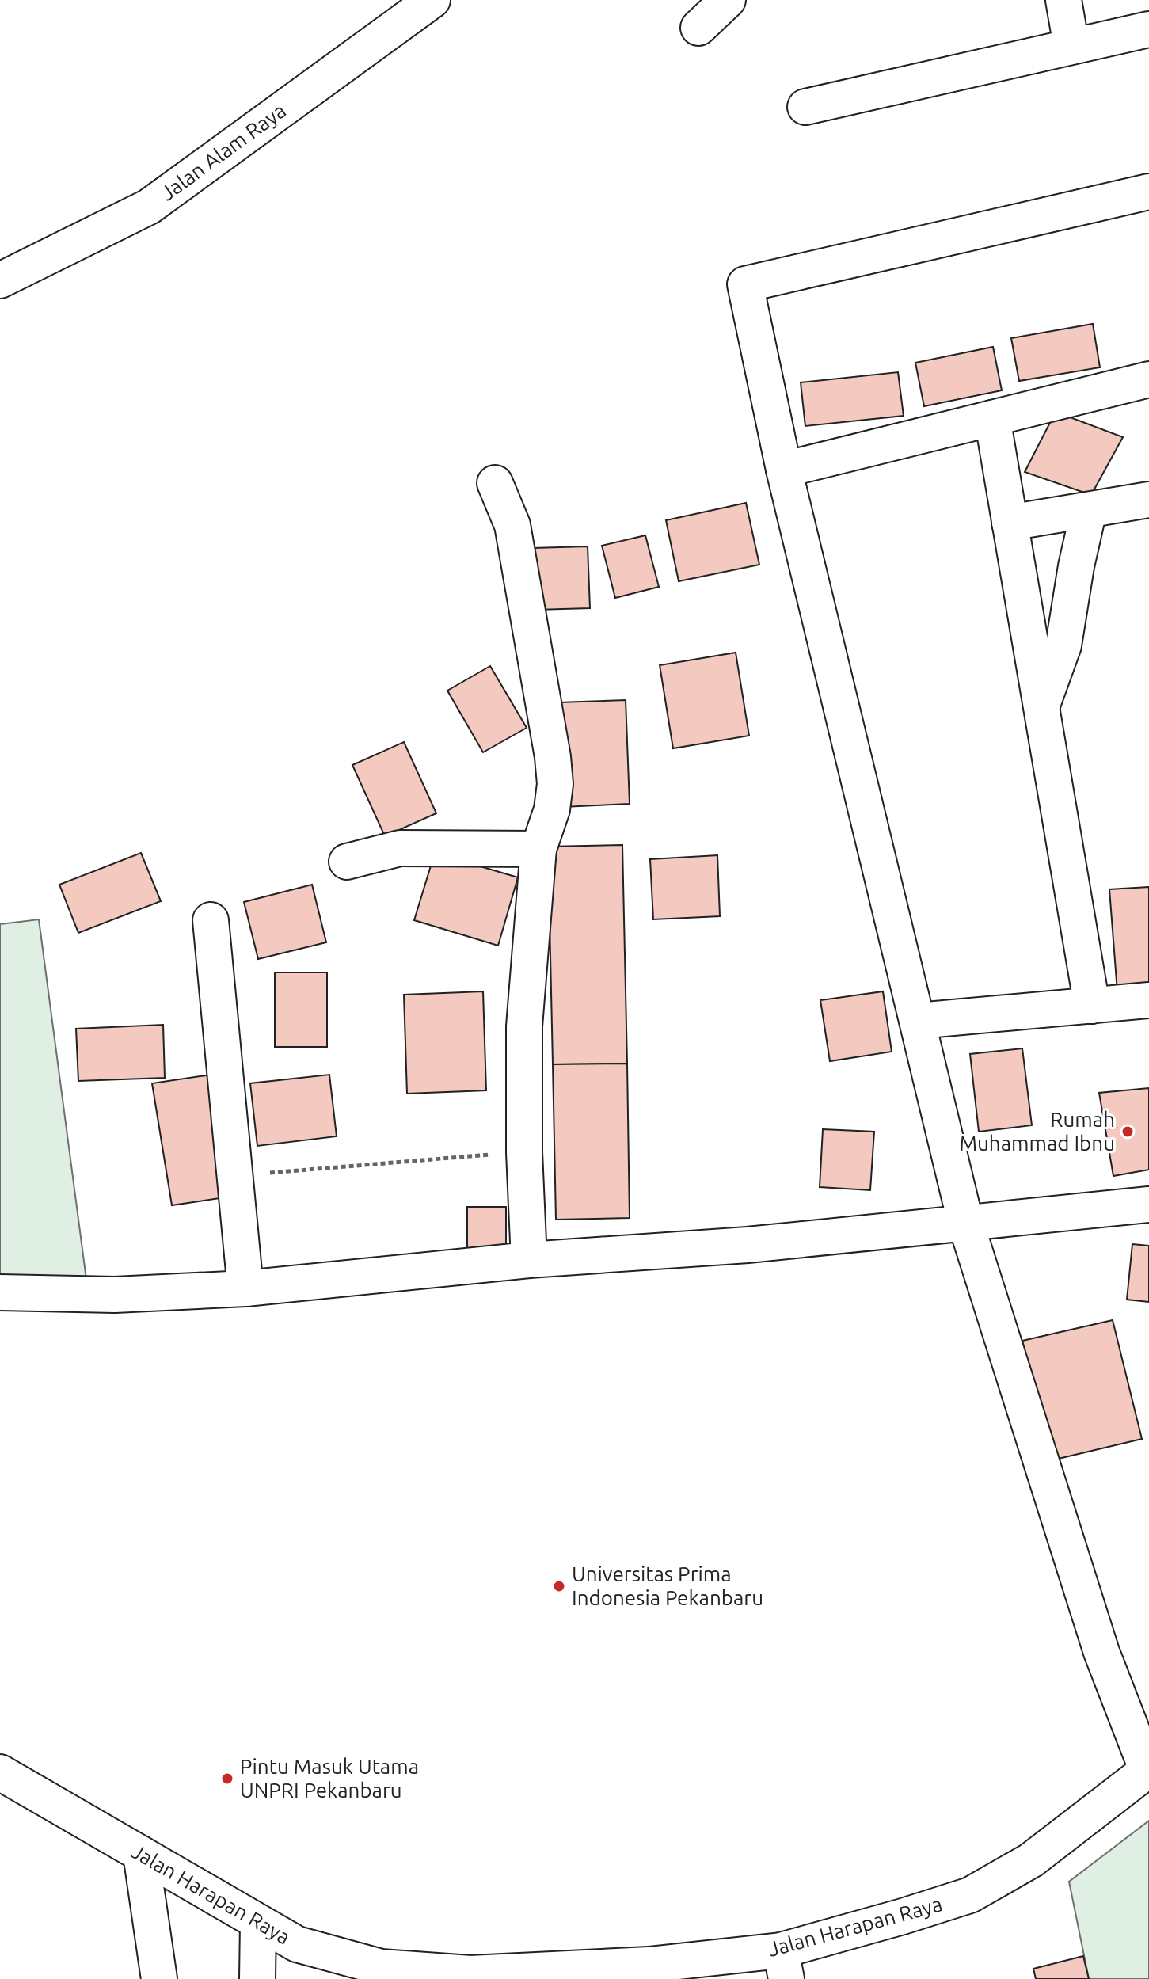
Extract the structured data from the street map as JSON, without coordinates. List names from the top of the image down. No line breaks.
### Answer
{"streets":{"street":["Jalan Alam Raya","Jalan Harapan Raya"]},"places":["Rumah Muhammad Ibnu","Universitas Prima Indonesia Pekanbaru","Pintu Masuk Utama UNPRI Pekanbaru"]}
